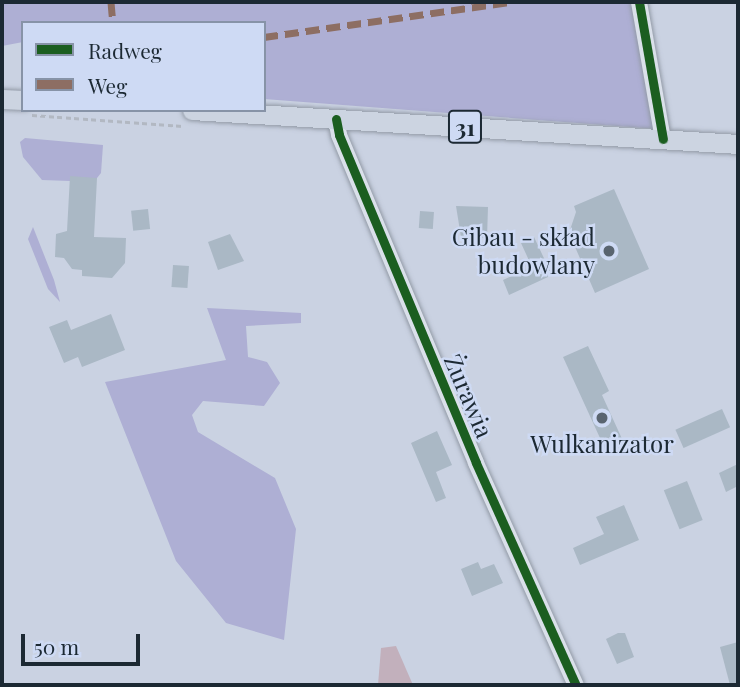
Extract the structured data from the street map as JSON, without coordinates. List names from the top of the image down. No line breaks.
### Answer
{"streets":{"main road":["31"],"street":["Żurawia"]},"crossings":[["31","Żurawia"]],"places":["Gibau - skład budowlany","Wulkanizator"],"legend":["Radweg","Weg"],"scale_bar":"50 m"}
